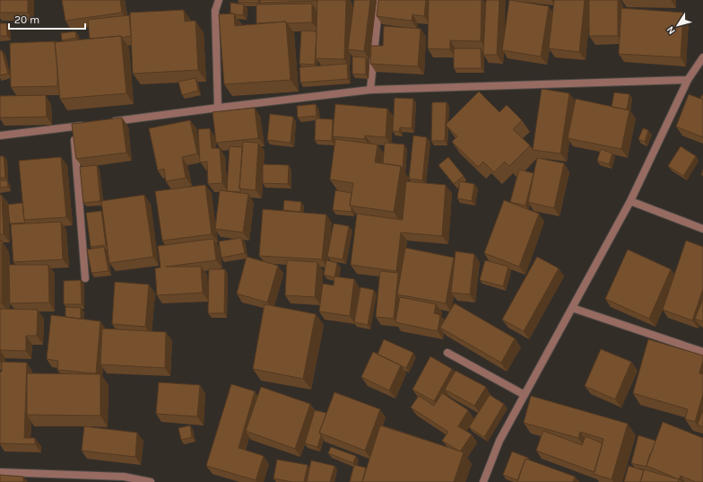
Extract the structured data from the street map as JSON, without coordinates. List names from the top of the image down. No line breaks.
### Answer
{"scale_bar":"20 m","north":"bottom left"}
